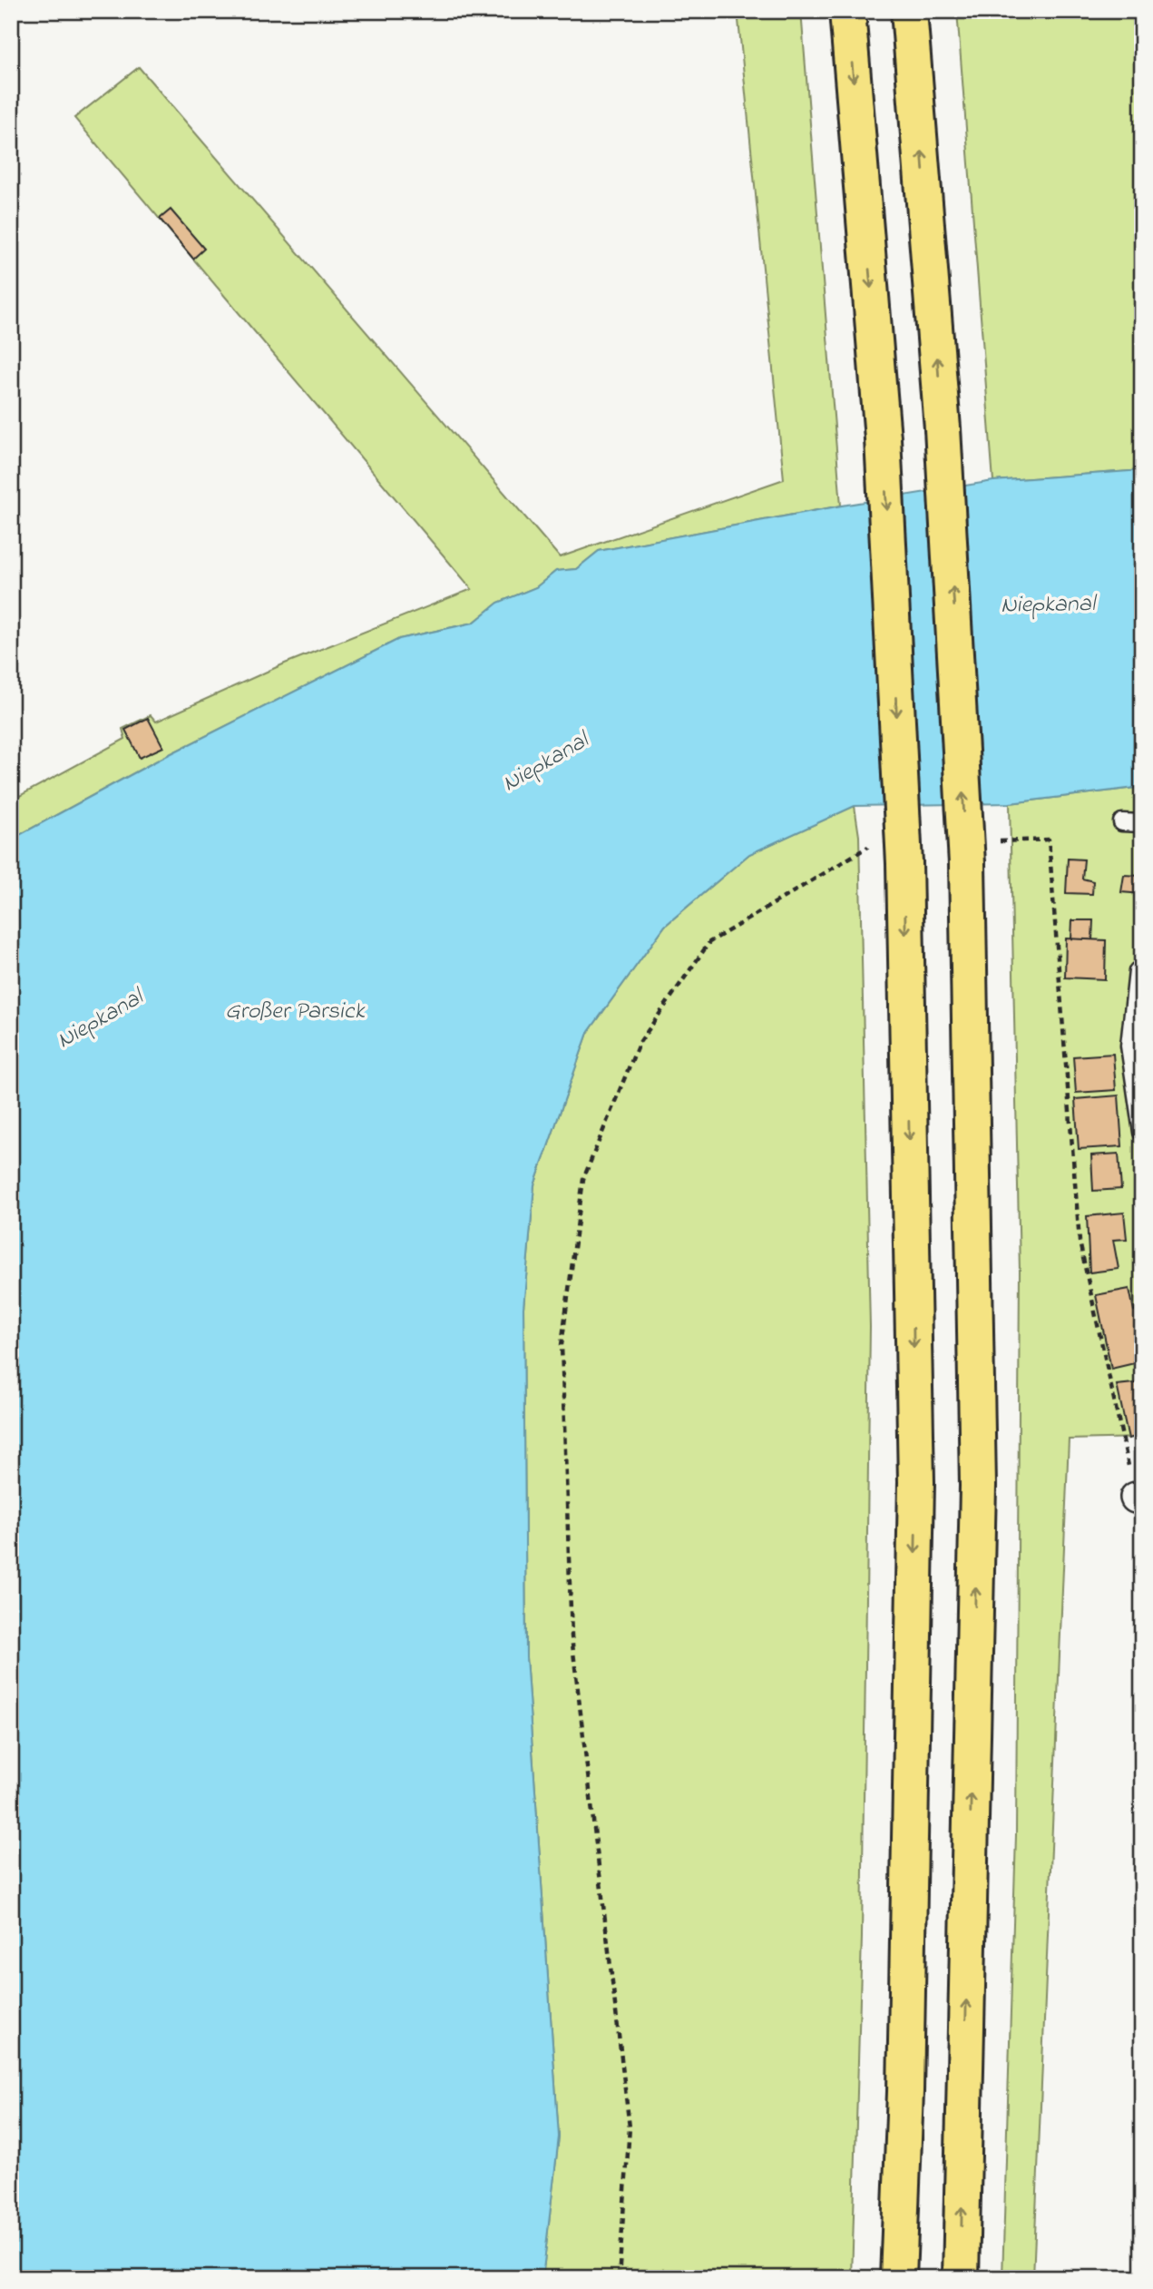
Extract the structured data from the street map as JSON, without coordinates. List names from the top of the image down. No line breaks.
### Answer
{"water":["Niepkanal","Großer Parsick"]}
